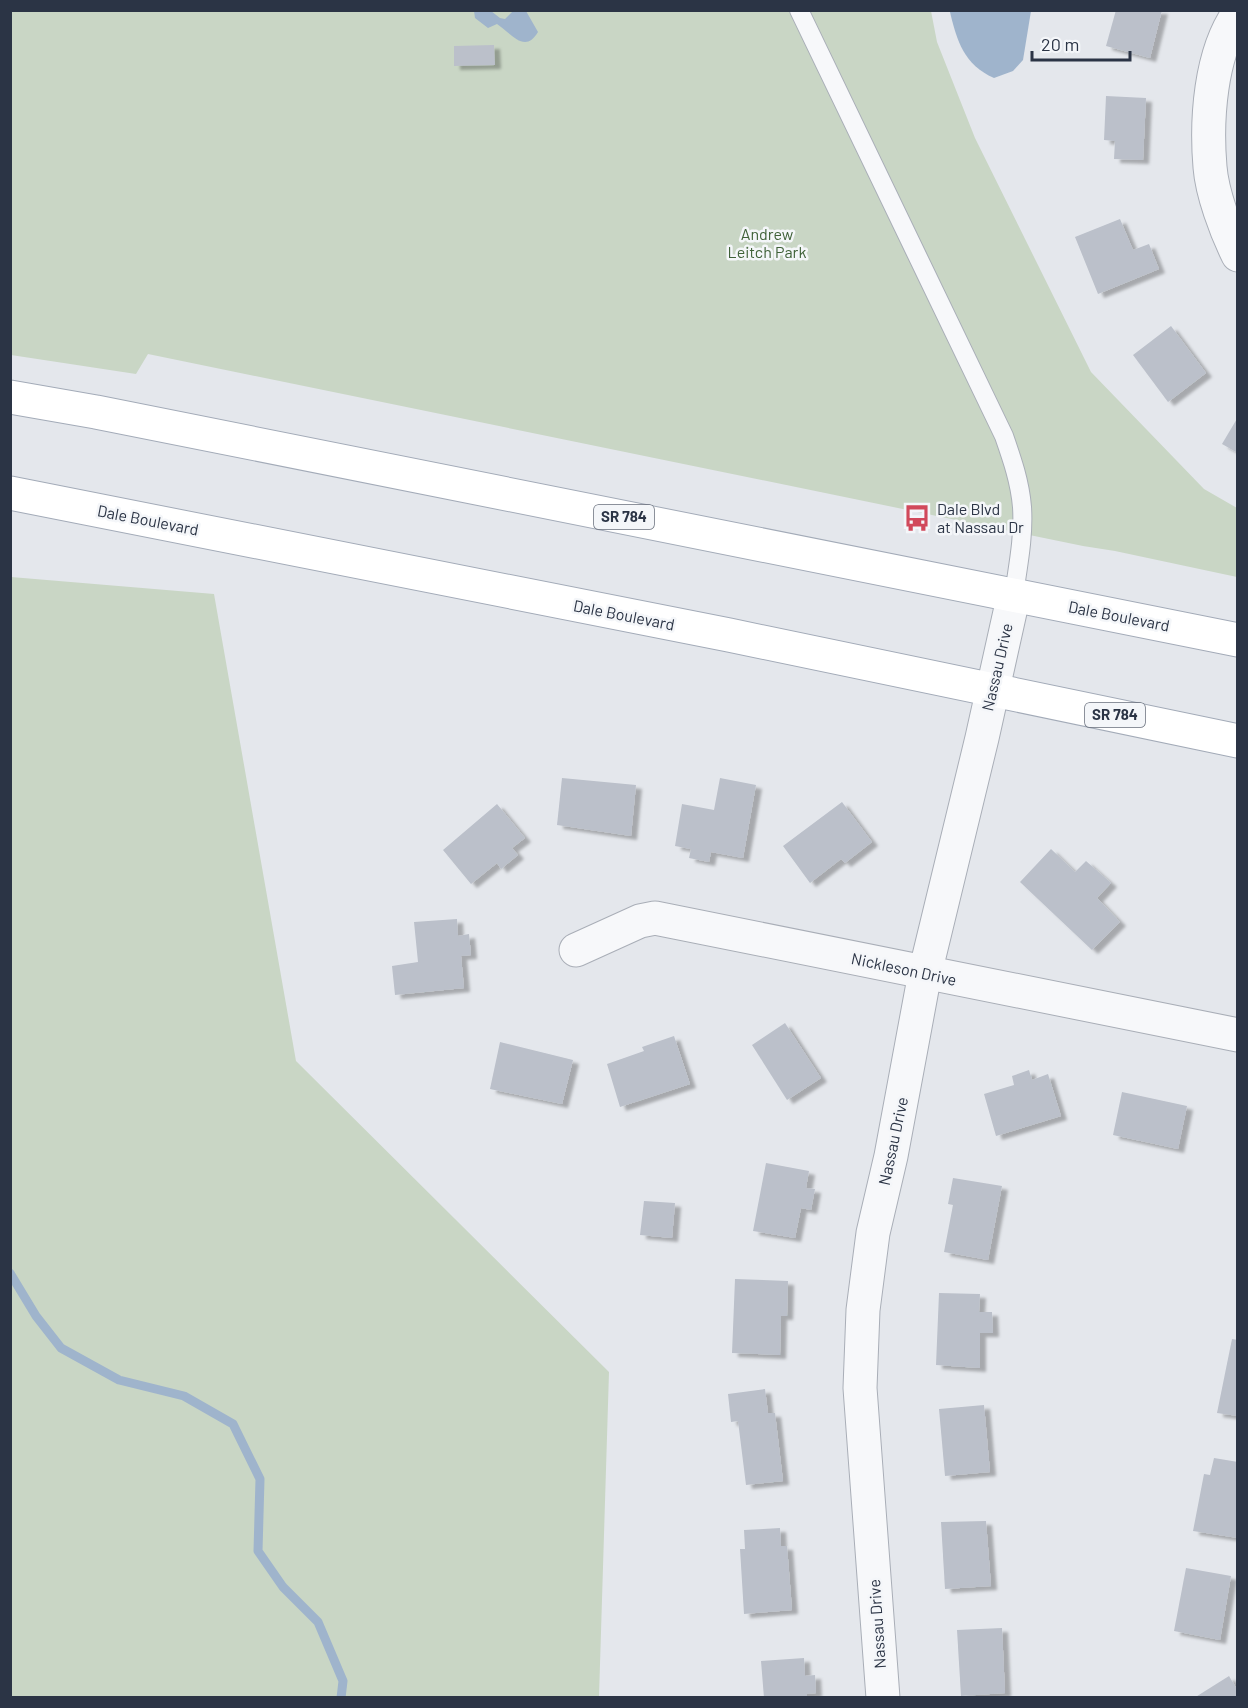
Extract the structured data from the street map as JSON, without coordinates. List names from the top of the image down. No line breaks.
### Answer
{"streets":{"main road":["SR 784","Dale Boulevard"],"street":["Nassau Drive","Nickleson Drive"]},"crossings":[["Dale Boulevard","Nassau Drive"],["Nassau Drive","Nickleson Drive"]],"parks":["Andrew Leitch Park"],"places":{"bus stop":["Dale Blvd at Nassau Dr"]},"scale_bar":"20 m"}
